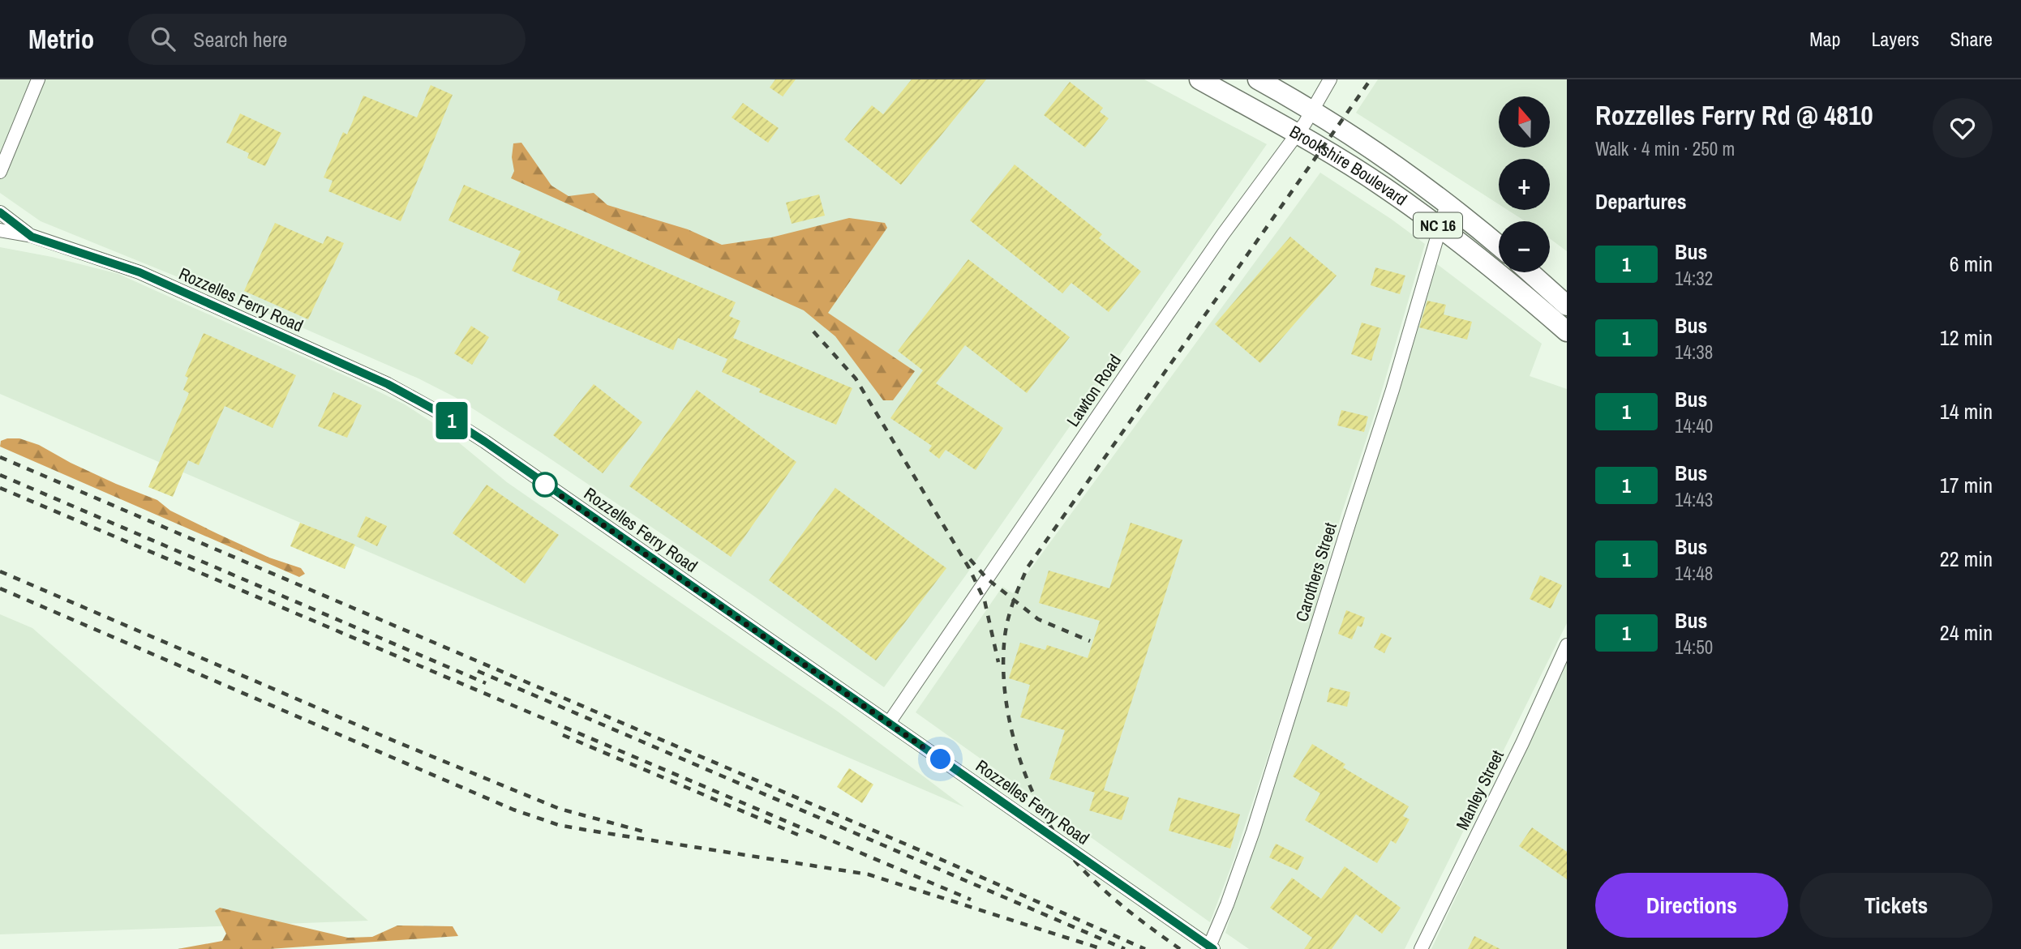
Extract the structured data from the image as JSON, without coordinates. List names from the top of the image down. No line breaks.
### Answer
{"streets":{"highway":["Brookshire Boulevard","NC 16"],"street":["Rozzelles Ferry Road","Lawton Road","Carothers Street","Manley Street"]},"crossings":[["Brookshire Boulevard","Lawton Road"],["Brookshire Boulevard","Carothers Street"],["Rozzelles Ferry Road","Lawton Road"],["Rozzelles Ferry Road","Carothers Street"]],"lines":["bus line 1"],"north":"top","page":{"header":"Metrio","search":"Search here","nav":["Map","Layers","Share"],"on_map":"1","heading":[["Rozzelles Ferry Rd @ 4810","Walk · 4 min · 250 m"],"Departures"],"map_buttons":["+","−"],"list":[{"mark":"1","name":"Bus","note":"14:32","value":"6 min"},{"mark":"1","name":"Bus","note":"14:38","value":"12 min"},{"mark":"1","name":"Bus","note":"14:40","value":"14 min"},{"mark":"1","name":"Bus","note":"14:43","value":"17 min"},{"mark":"1","name":"Bus","note":"14:48","value":"22 min"},{"mark":"1","name":"Bus","note":"14:50","value":"24 min"}],"buttons":["Directions","Tickets"]}}
